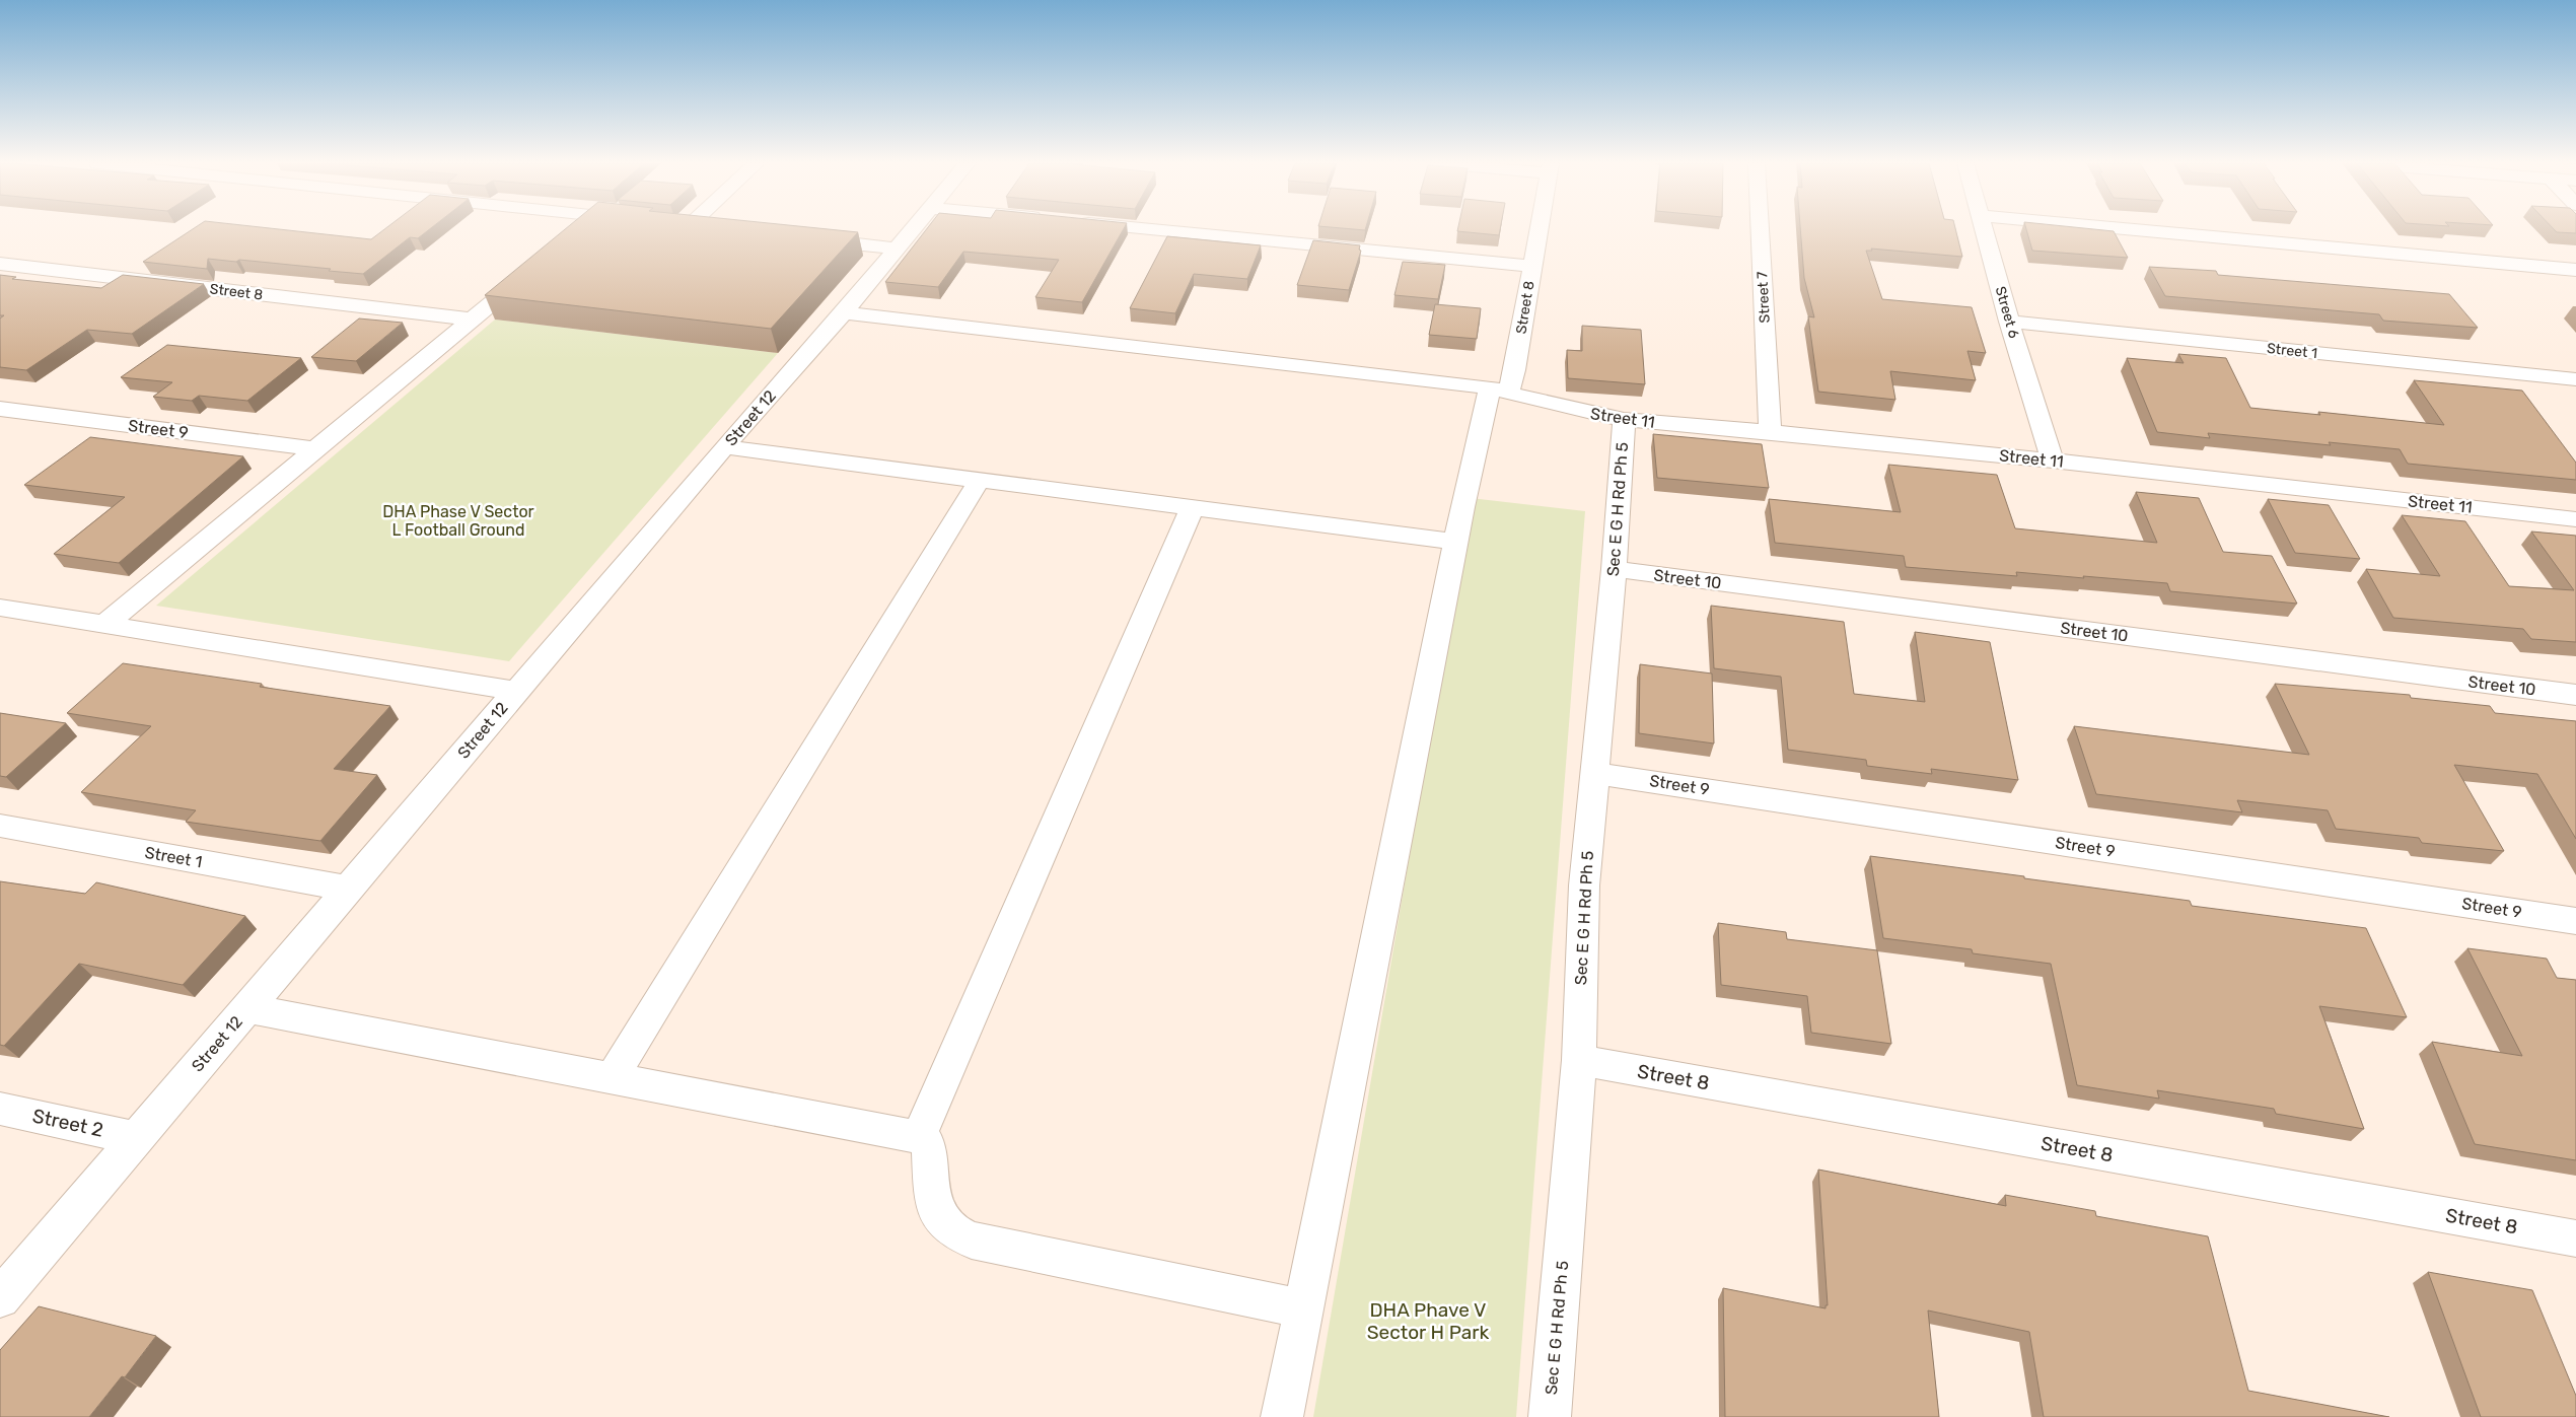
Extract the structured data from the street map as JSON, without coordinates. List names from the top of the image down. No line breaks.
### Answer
{"streets":{"street":["Street 8","Street 7","Street 6","Street 1","Street 12","Street 11","Street 9","Sec E G H Rd Ph 5","Street 10","Street 2"]},"crossings":[["Street 8","Street 11"],["Street 8","Sec E G H Rd Ph 5"],["Street 7","Street 11"],["Street 6","Street 1"],["Street 6","Street 11"],["Street 1","Street 12"],["Street 12","Street 11"],["Street 12","Street 2"],["Street 11","Sec E G H Rd Ph 5"],["Street 9","Sec E G H Rd Ph 5"],["Sec E G H Rd Ph 5","Street 10"]],"parks":["DHA Phase V Sector L Football Ground","DHA Phave V Sector H Park"]}
